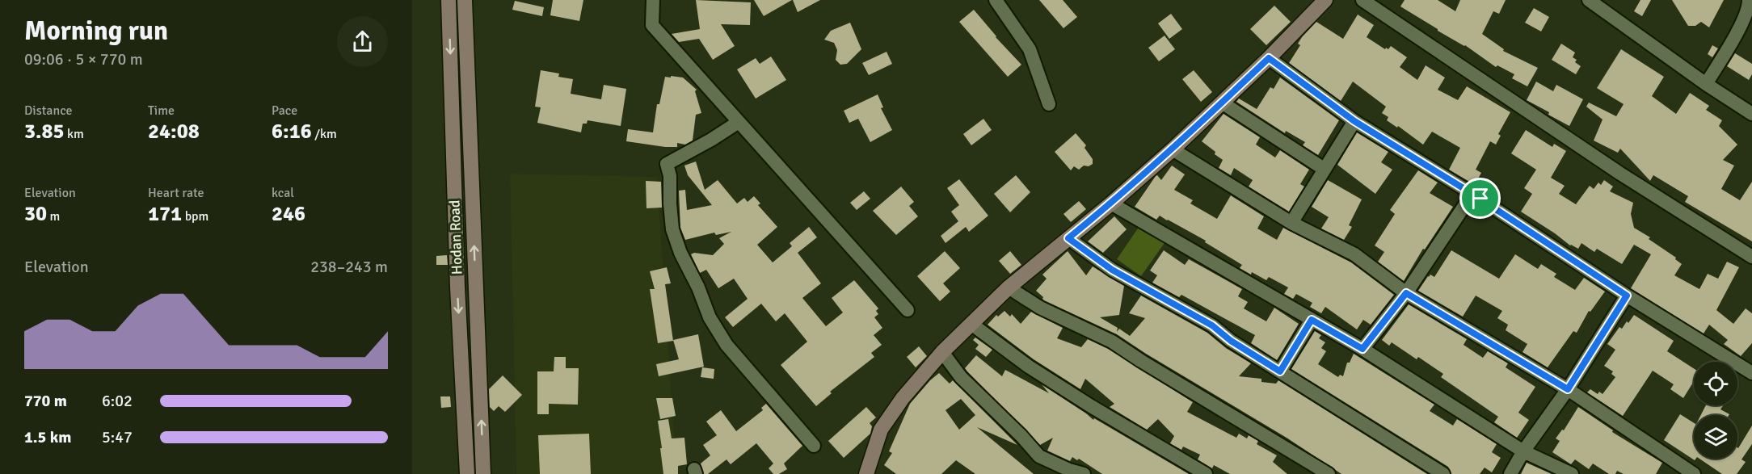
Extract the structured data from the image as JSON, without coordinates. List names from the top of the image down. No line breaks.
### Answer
{"streets":{"main road":["Hodan Road"]},"page":{"heading":["Morning run","09:06 · 5 × 770 m"],"stats":[["Distance","3.85 km"],["Time","24:08"],["Pace","6:16 /km"],["Elevation","30 m"],["Heart rate","171 bpm"],["kcal","246"]],"chart":["Elevation","238–243 m"],"list":[{"name":"770 m","note":"6:02"},{"name":"1.5 km","note":"5:47"}]}}
